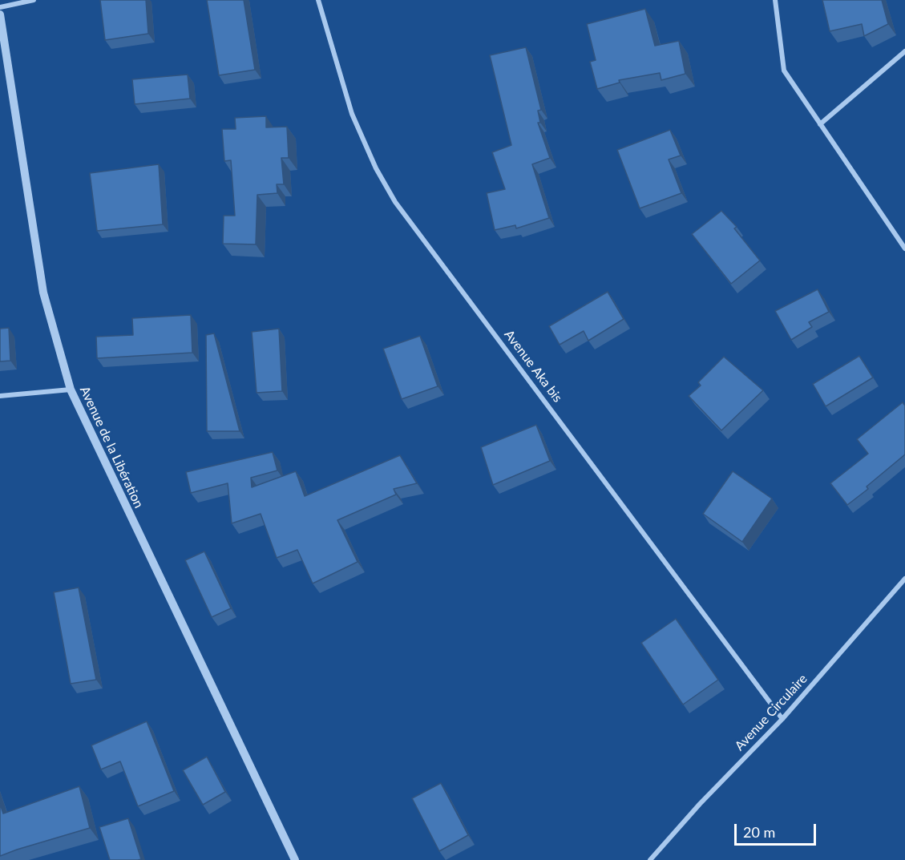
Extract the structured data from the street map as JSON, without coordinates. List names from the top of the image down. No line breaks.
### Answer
{"streets":{"street":["Avenue Aka bis","Avenue de la Libération","Avenue Circulaire"]},"crossings":[["Avenue Aka bis","Avenue Circulaire"]],"scale_bar":"20 m"}
